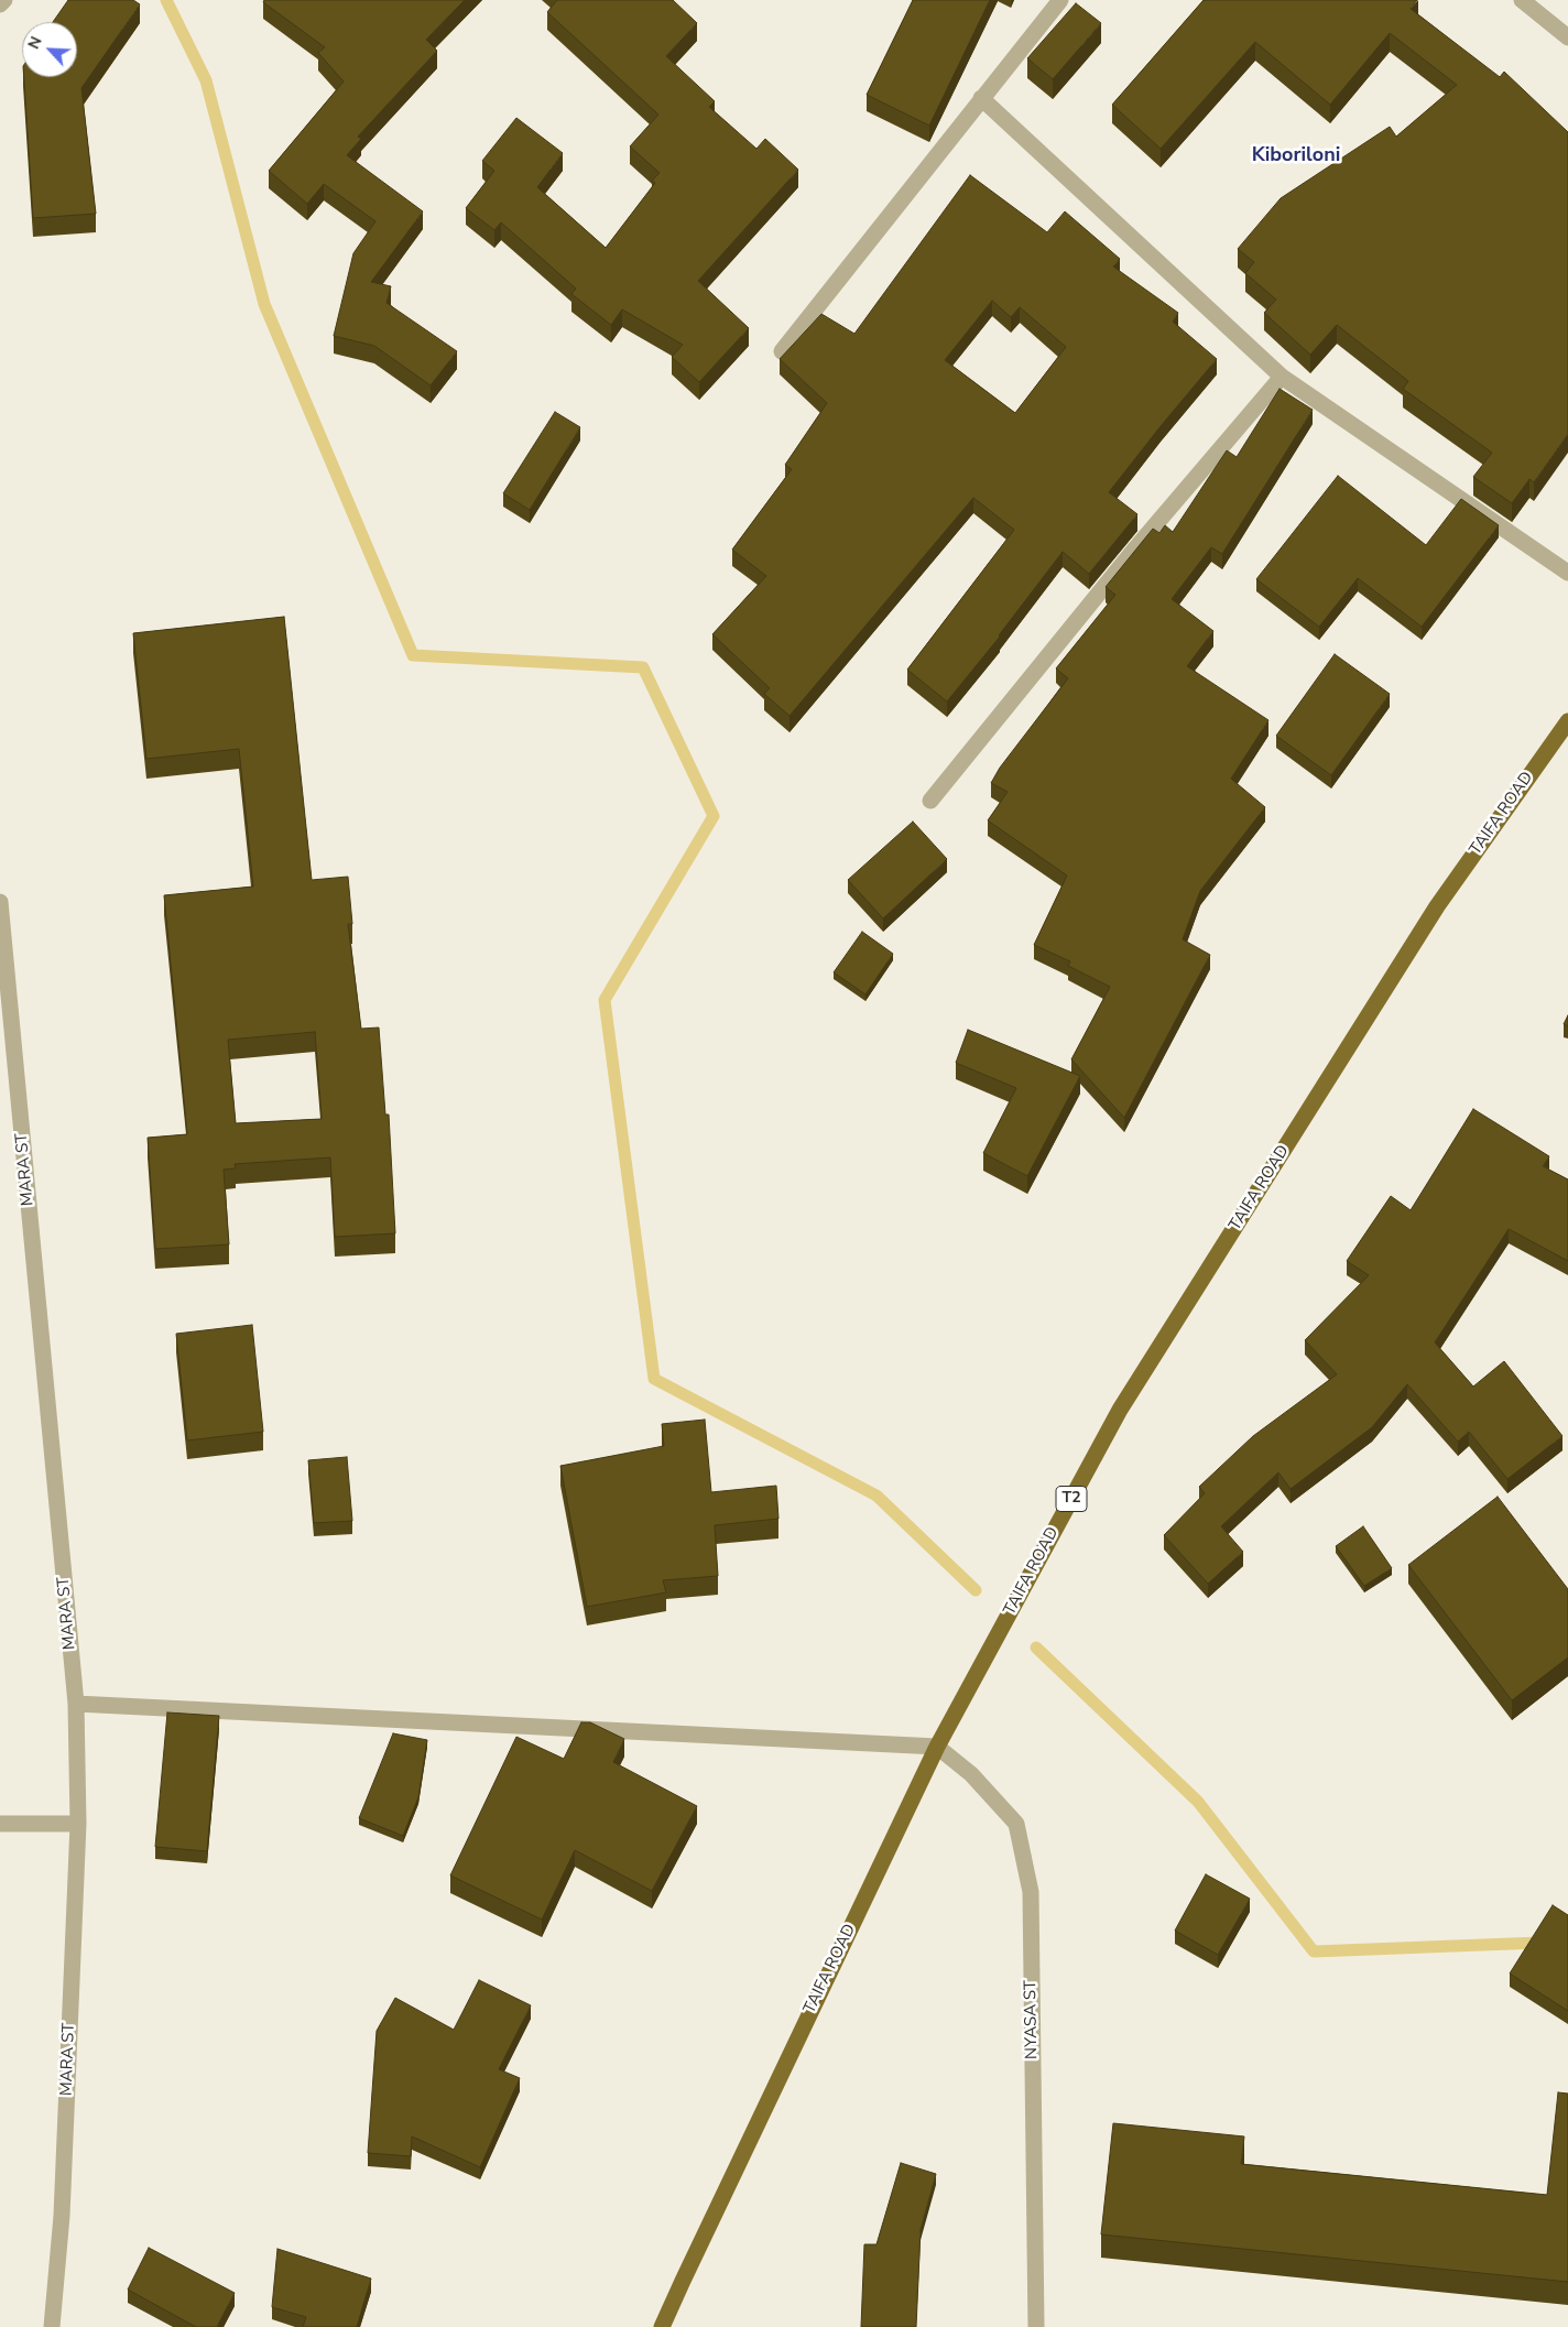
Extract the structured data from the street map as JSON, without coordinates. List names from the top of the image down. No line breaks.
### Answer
{"streets":{"highway":["TAIFA ROAD","T2"],"street":["MARA ST","NYASA ST"]},"crossings":[["TAIFA ROAD","NYASA ST"]],"districts":["Kiboriloni"],"north":"top left"}
